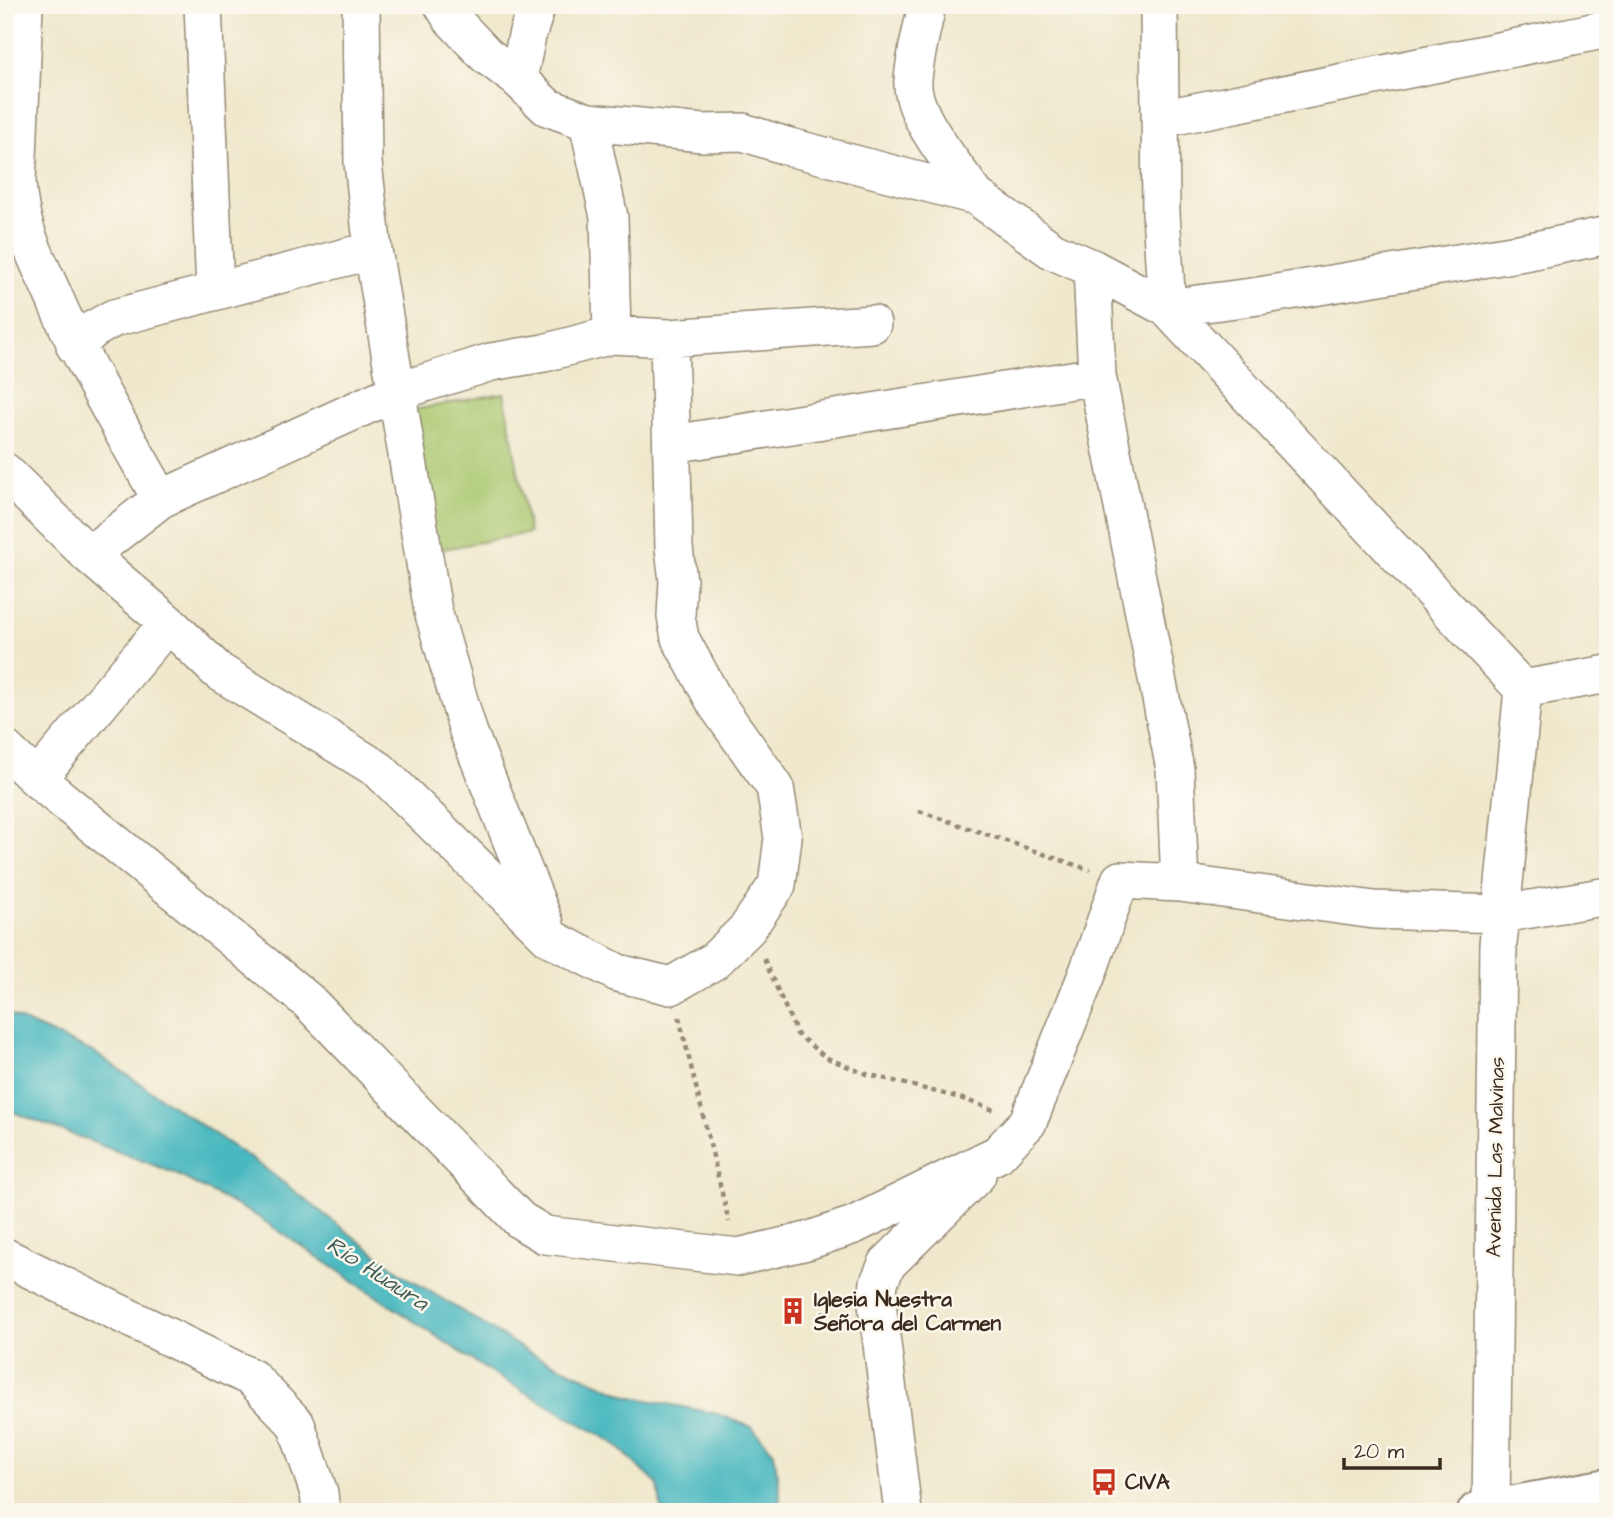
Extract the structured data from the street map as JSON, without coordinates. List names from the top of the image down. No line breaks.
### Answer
{"streets":{"street":["Avenida Las Malvinas"]},"water":["Río Huaura"],"places":{"building":["Iglesia Nuestra Señora del Carmen"],"bus stop":["CIVA"]},"scale_bar":"20 m"}
